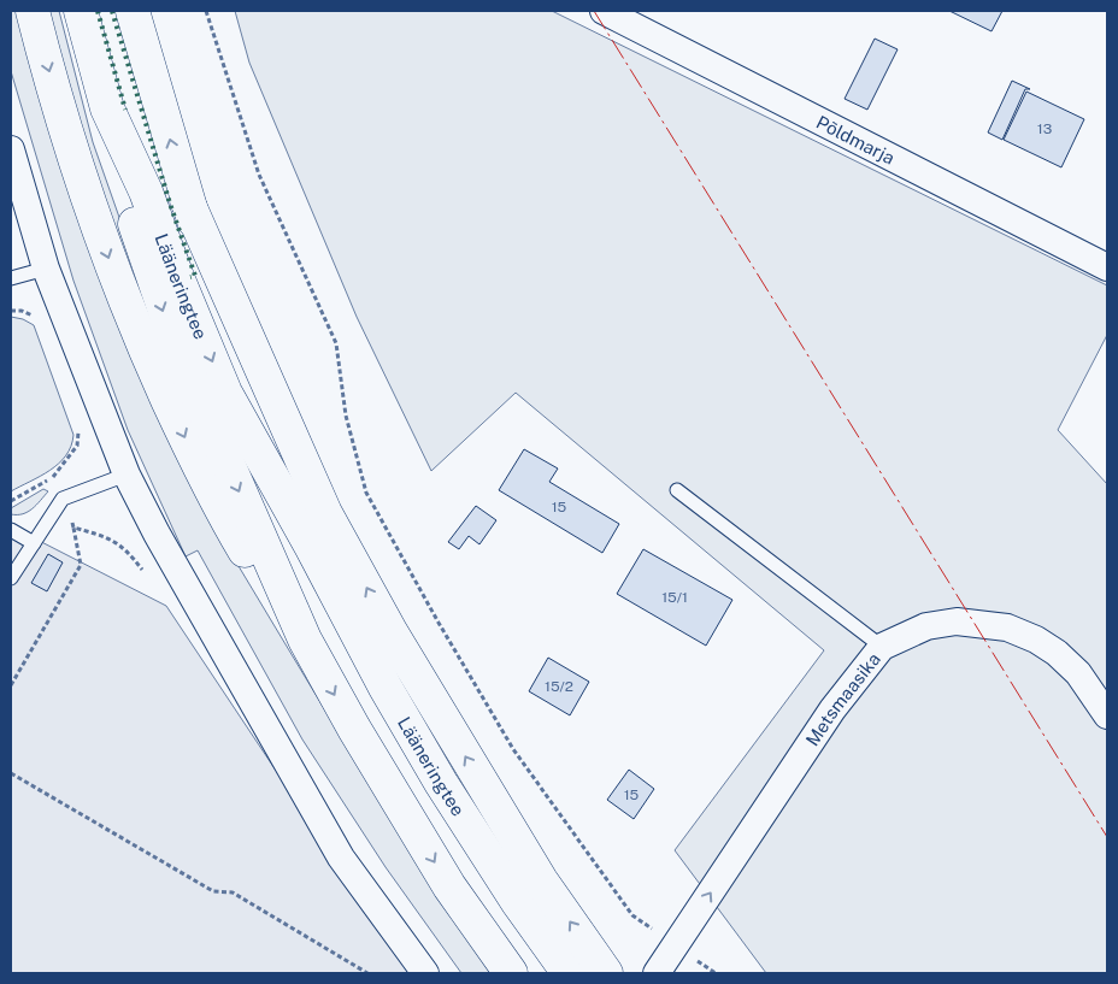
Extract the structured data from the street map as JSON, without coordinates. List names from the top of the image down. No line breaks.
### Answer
{"streets":{"highway":["Lääneringtee"],"street":["Põldmarja","Metsmaasika"]},"one_way":["Metsmaasika"],"house_numbers":["13","15","15/1","15/2","15"]}
